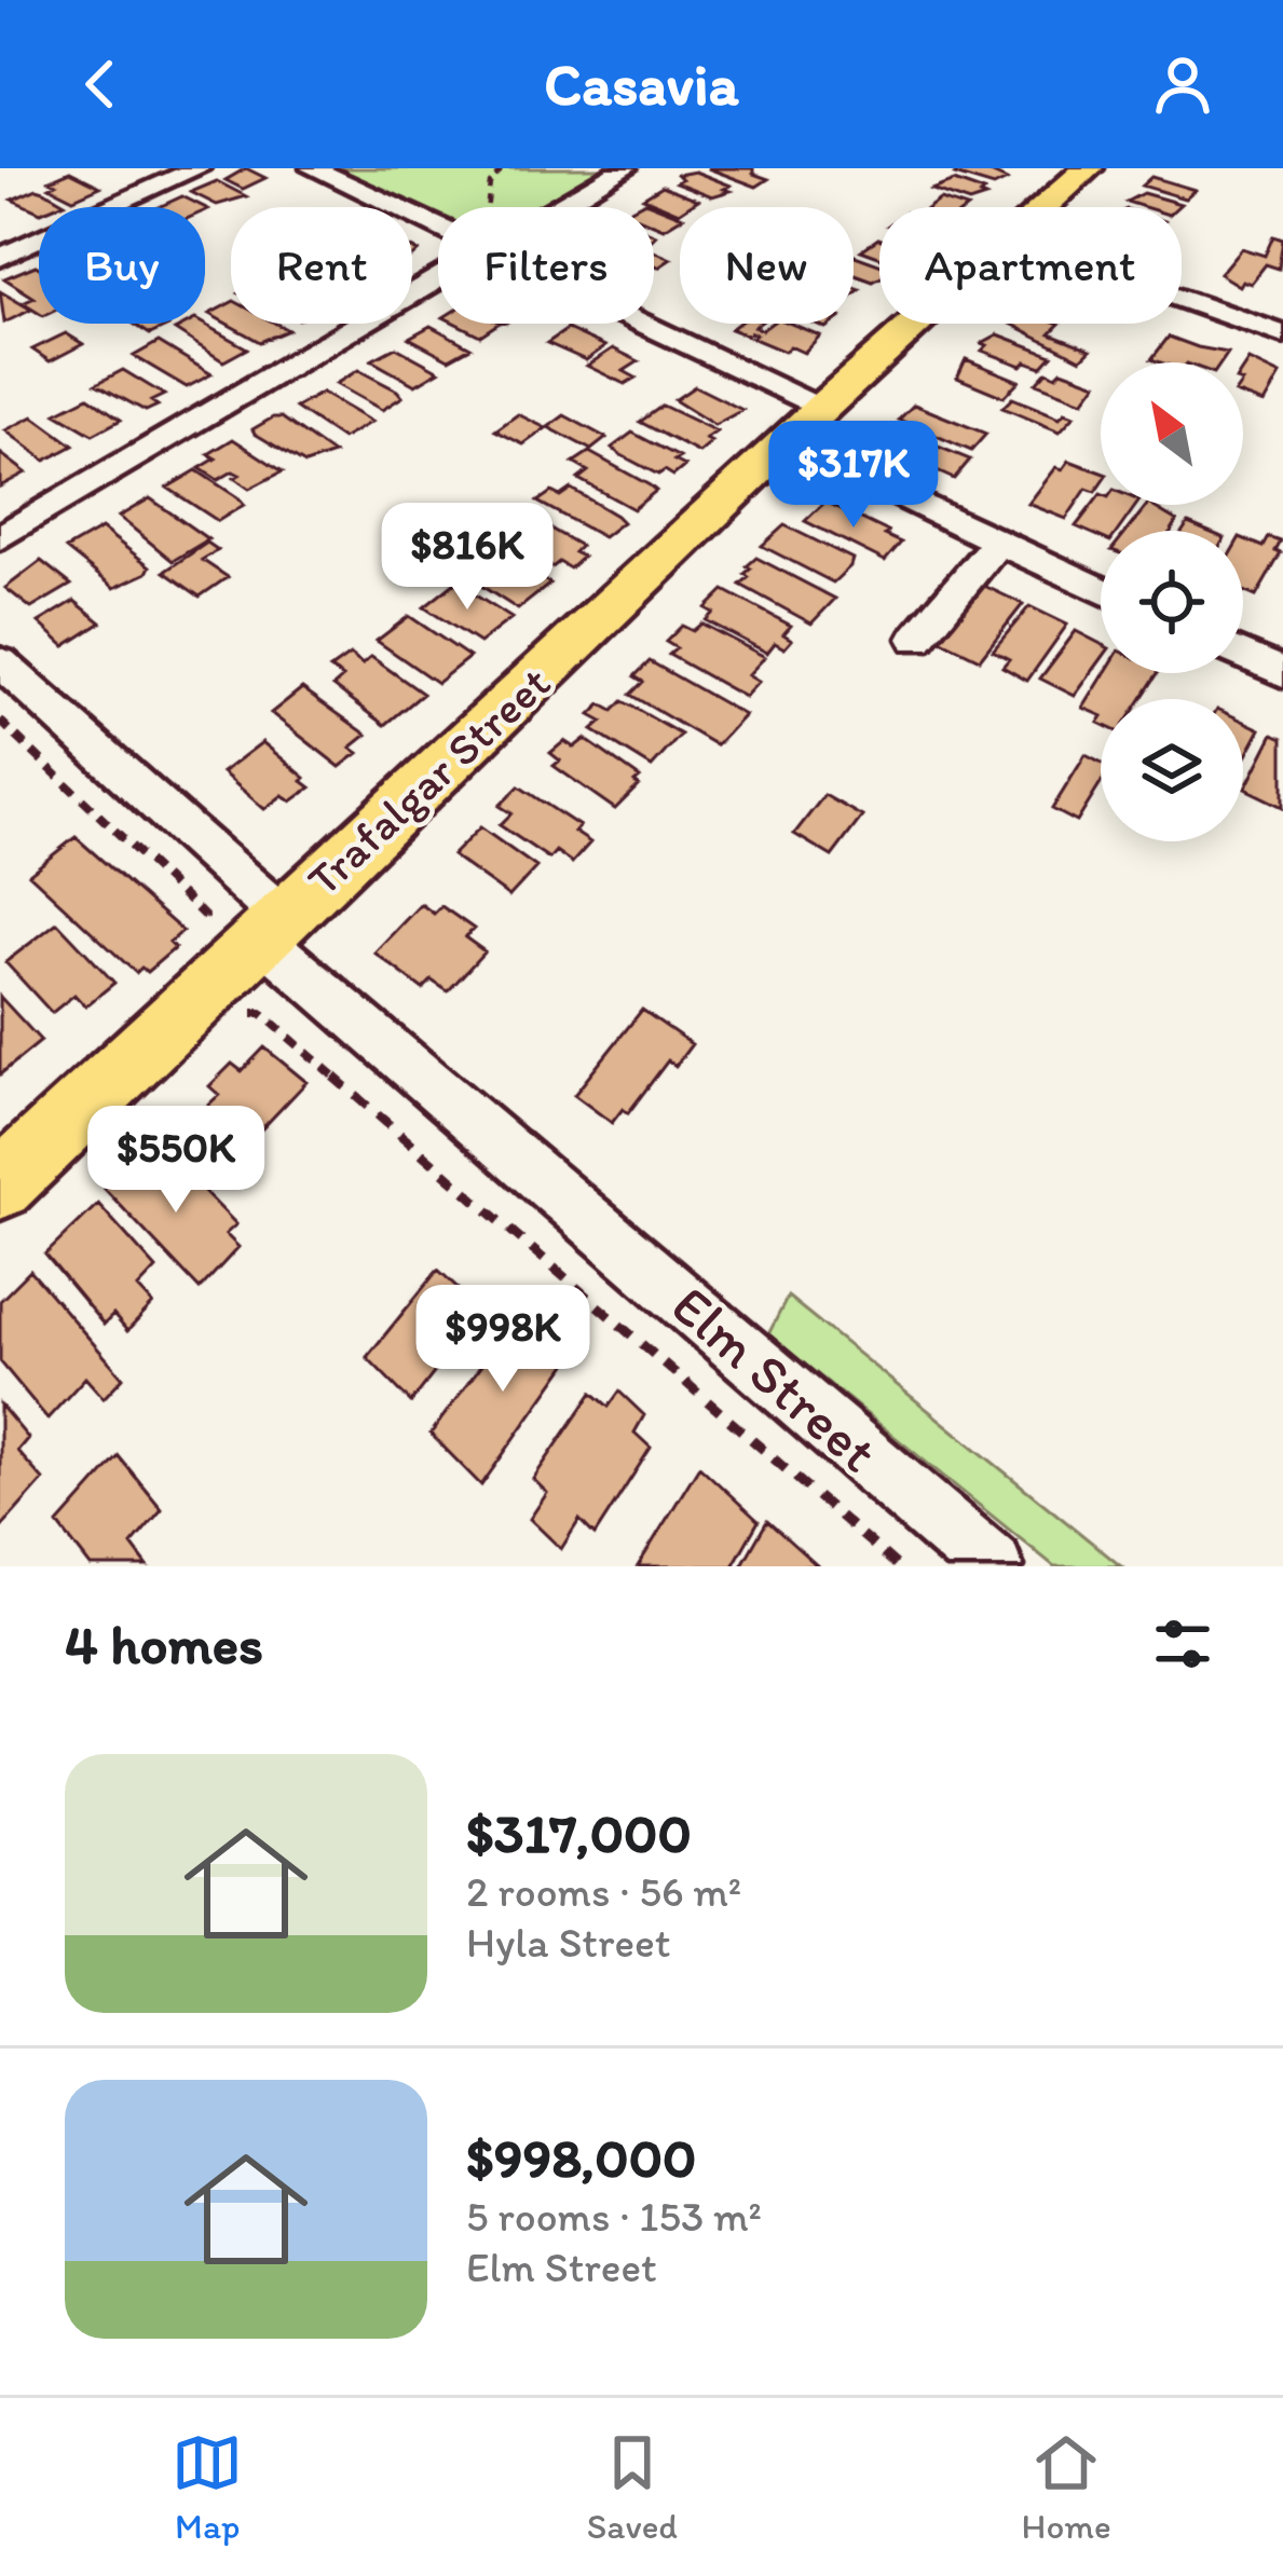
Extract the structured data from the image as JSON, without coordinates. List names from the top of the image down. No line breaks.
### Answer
{"streets":{"main road":["Trafalgar Street"],"street":["Elm Street"]},"crossings":[["Trafalgar Street","Elm Street"]],"north":"top left","page":{"header":"Casavia","chip":["Buy","Rent","Filters","New","Apartment"],"price":["$317K","$816K","$550K","$998K"],"heading":"4 homes","list":[{"name":"$317,000","note":"2 rooms · 56 m² · Hyla Street"},{"name":"$998,000","note":"5 rooms · 153 m² · Elm Street"}],"tabs":["Map","Saved","Home"]}}
